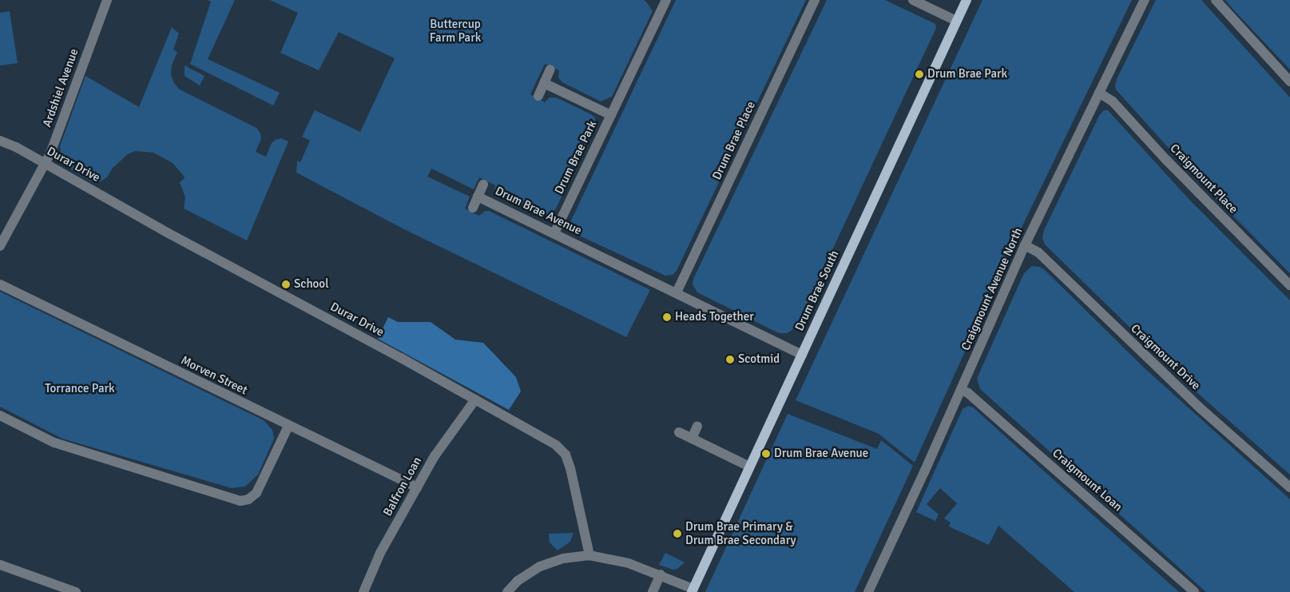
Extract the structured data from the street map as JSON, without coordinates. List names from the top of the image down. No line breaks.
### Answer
{"streets":{"main road":["Drum Brae South"],"street":["Ardshiel Avenue","Drum Brae Place","Drum Brae Park","Durar Drive","Craigmount Place","Drum Brae Avenue","Craigmount Avenue North","Craigmount Drive","Morven Street","Craigmount Loan","Balfron Loan"]},"crossings":[["Ardshiel Avenue","Durar Drive"],["Drum Brae Place","Drum Brae Avenue"],["Drum Brae Park","Drum Brae Avenue"],["Durar Drive","Balfron Loan"],["Craigmount Place","Craigmount Avenue North"],["Drum Brae Avenue","Drum Brae South"],["Craigmount Avenue North","Craigmount Drive"],["Craigmount Avenue North","Craigmount Loan"],["Morven Street","Balfron Loan"]],"parks":["Buttercup Farm Park","Torrance Park"],"places":["Drum Brae Park","School","Heads Together","Scotmid","Drum Brae Avenue","Drum Brae Primary & Drum Brae Secondary"]}
